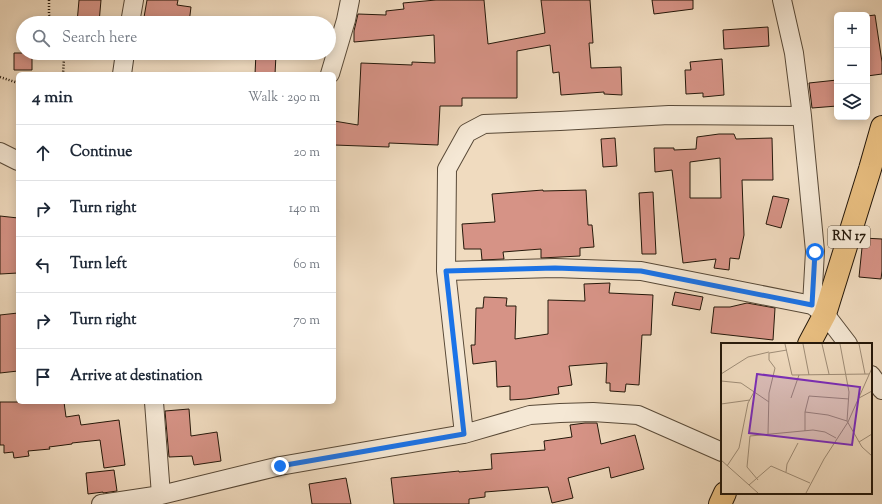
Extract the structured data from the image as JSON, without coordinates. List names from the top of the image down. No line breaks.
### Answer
{"streets":{"main road":["RN 17"]},"page":{"map_buttons":["+","−"],"search":"Search here","heading":["4 min","Walk · 290 m"],"list":[["Continue","20 m"],["Turn right","140 m"],["Turn left","60 m"],["Turn right","70 m"],"Arrive at destination"]}}
